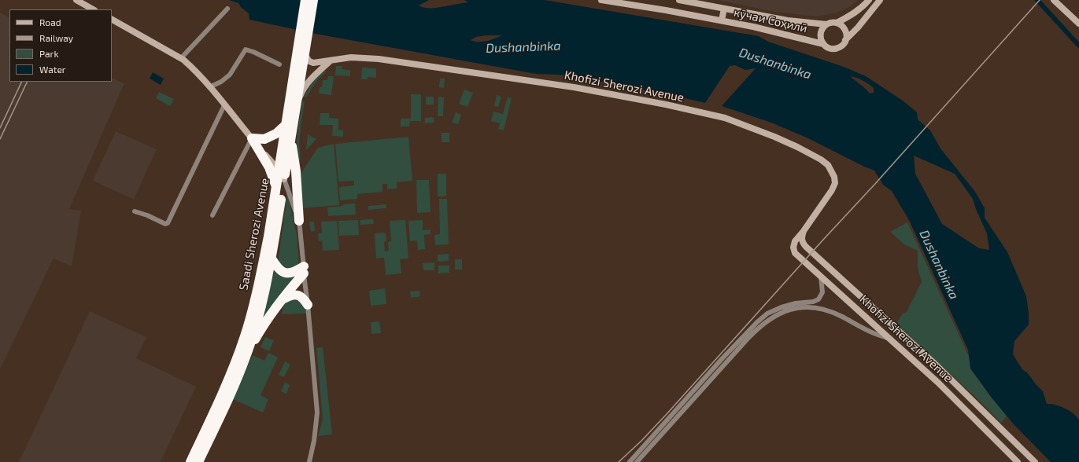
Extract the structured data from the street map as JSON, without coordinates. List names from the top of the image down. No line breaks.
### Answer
{"streets":{"highway":["Saadi Sherozi Avenue"],"main road":["кӯчаи Соҳилӣ","Khofizi Sherozi Avenue"]},"crossings":[["Khofizi Sherozi Avenue","Saadi Sherozi Avenue"]],"water":["Dushanbinka"],"legend":["Road","Railway","Park","Water"]}
